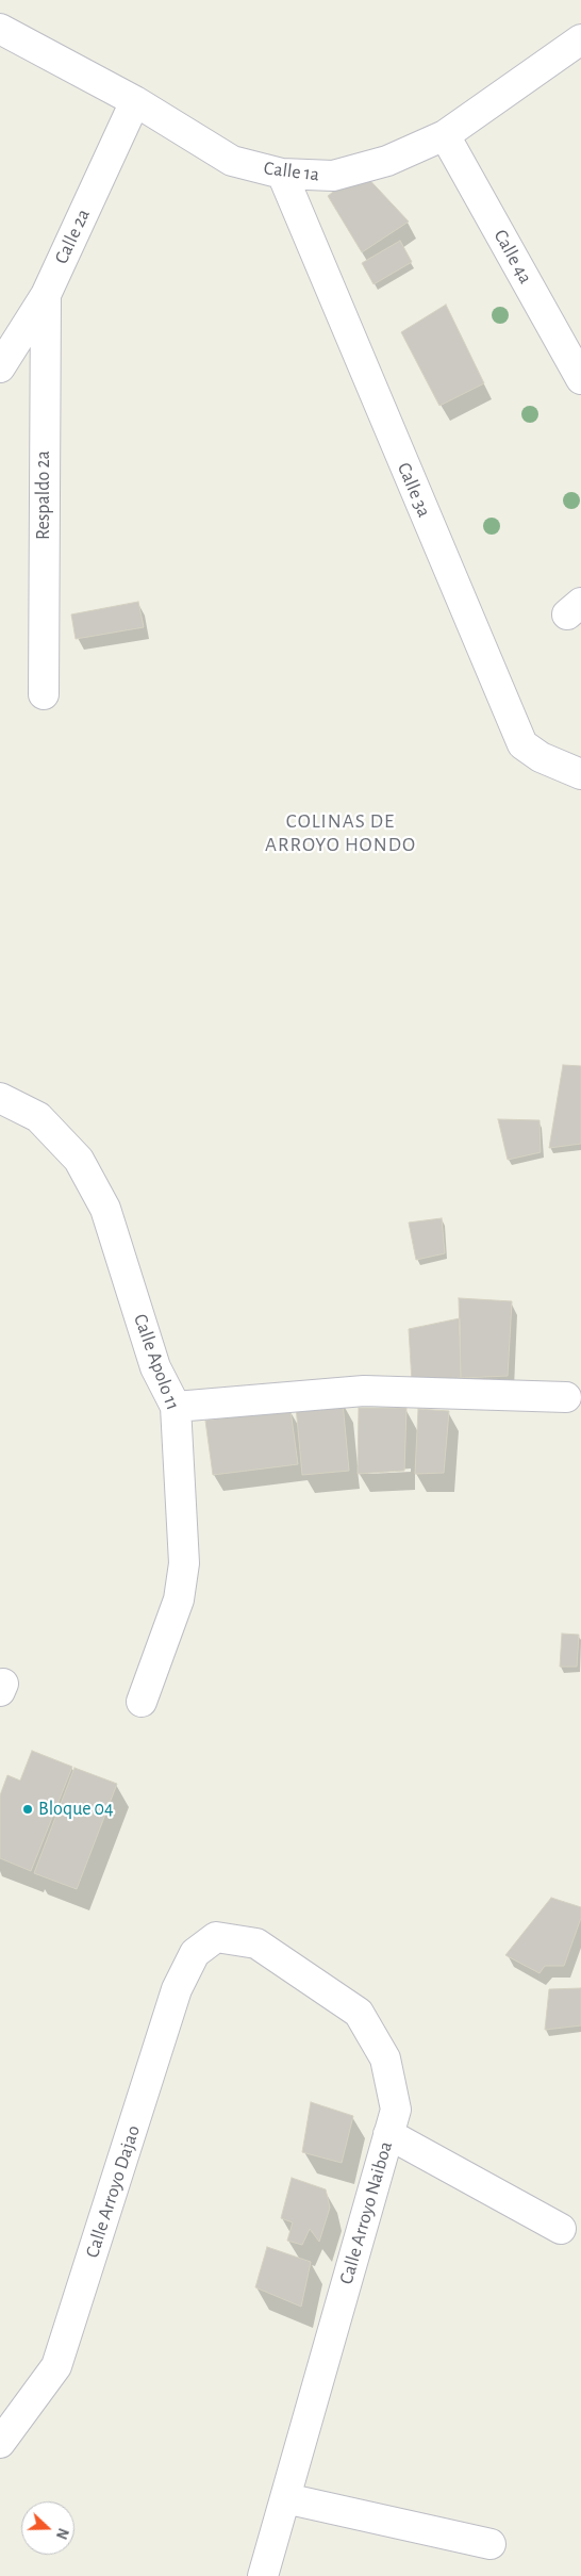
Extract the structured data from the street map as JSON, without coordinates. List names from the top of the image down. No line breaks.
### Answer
{"streets":{"street":["Calle 1a","Calle 2a","Calle 4a","Calle 3a","Respaldo 2a","Calle Apolo 11","Calle Arroyo Dajao","Calle Arroyo Naiboa"]},"crossings":[["Calle 1a","Calle 2a"],["Calle 1a","Calle 4a"],["Calle 1a","Calle 3a"],["Calle 2a","Respaldo 2a"],["Calle Arroyo Dajao","Calle Arroyo Naiboa"]],"districts":["COLINAS DE ARROYO HONDO"],"places":["Bloque 04"],"north":"right"}
